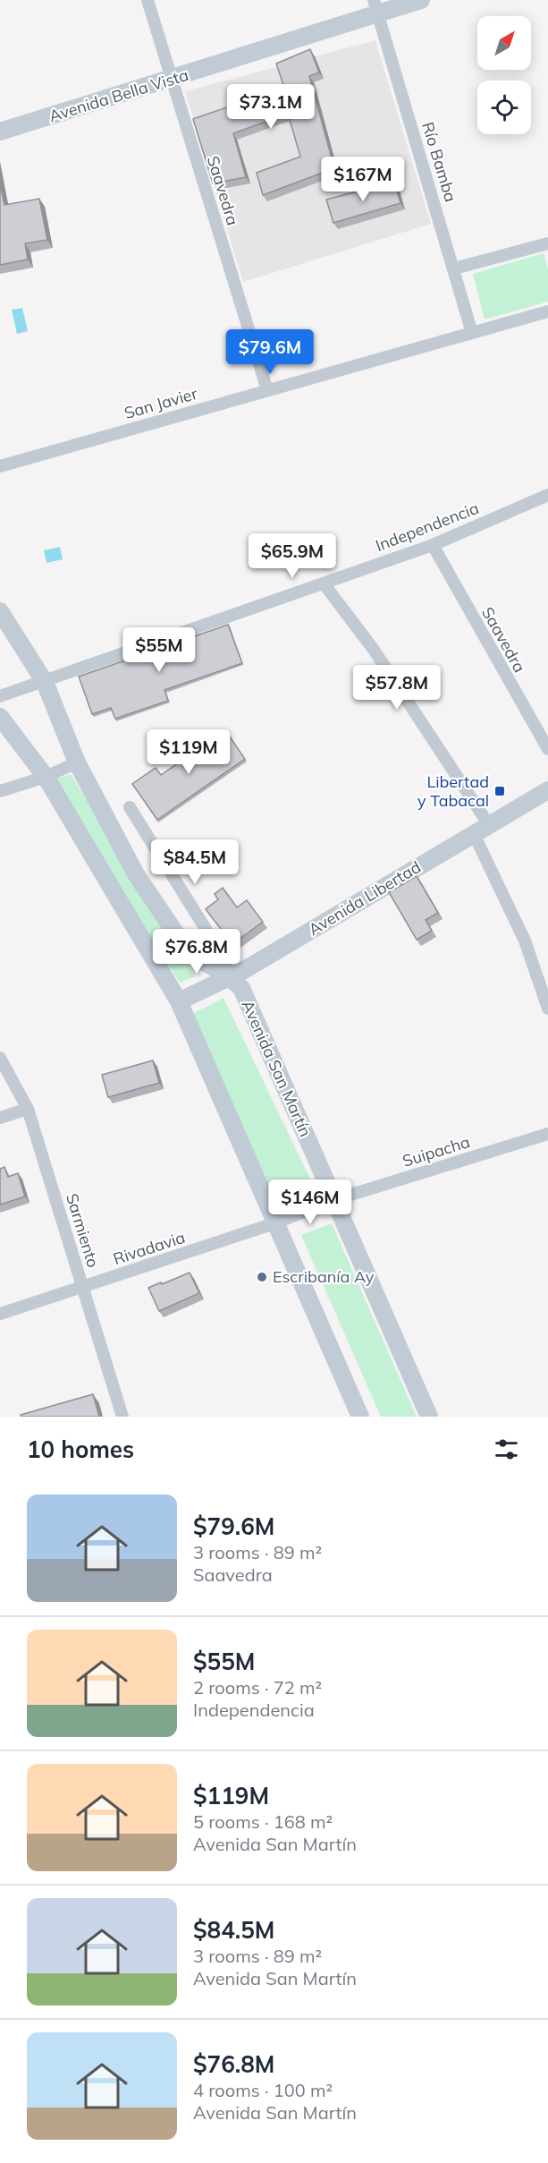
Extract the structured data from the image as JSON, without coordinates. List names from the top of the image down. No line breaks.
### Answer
{"streets":{"main road":["Avenida Bella Vista","Avenida Libertad","Avenida San Martín"],"street":["Río Bamba","Saavedra","San Javier","Independencia","Suipacha","Sarmiento","Rivadavia"]},"crossings":[["Avenida Bella Vista","Río Bamba"],["Avenida Bella Vista","Saavedra"],["Río Bamba","San Javier"],["Saavedra","San Javier"],["Saavedra","Independencia"],["Independencia","Avenida San Martín"],["Avenida Libertad","Avenida San Martín"],["Avenida San Martín","Suipacha"],["Suipacha","Rivadavia"],["Sarmiento","Rivadavia"]],"places":{"transit":["Libertad y Tabacal"],"other":["Escribanía Ay"]},"north":"top right","page":{"price":["$73.1M","$167M","$79.6M","$65.9M","$55M","$57.8M","$119M","$84.5M","$76.8M","$146M"],"heading":"10 homes","list":[{"name":"$79.6M","note":"3 rooms · 89 m² · Saavedra"},{"name":"$55M","note":"2 rooms · 72 m² · Independencia"},{"name":"$119M","note":"5 rooms · 168 m² · Avenida San Martín"},{"name":"$84.5M","note":"3 rooms · 89 m² · Avenida San Martín"},{"name":"$76.8M","note":"4 rooms · 100 m² · Avenida San Martín"}]}}
